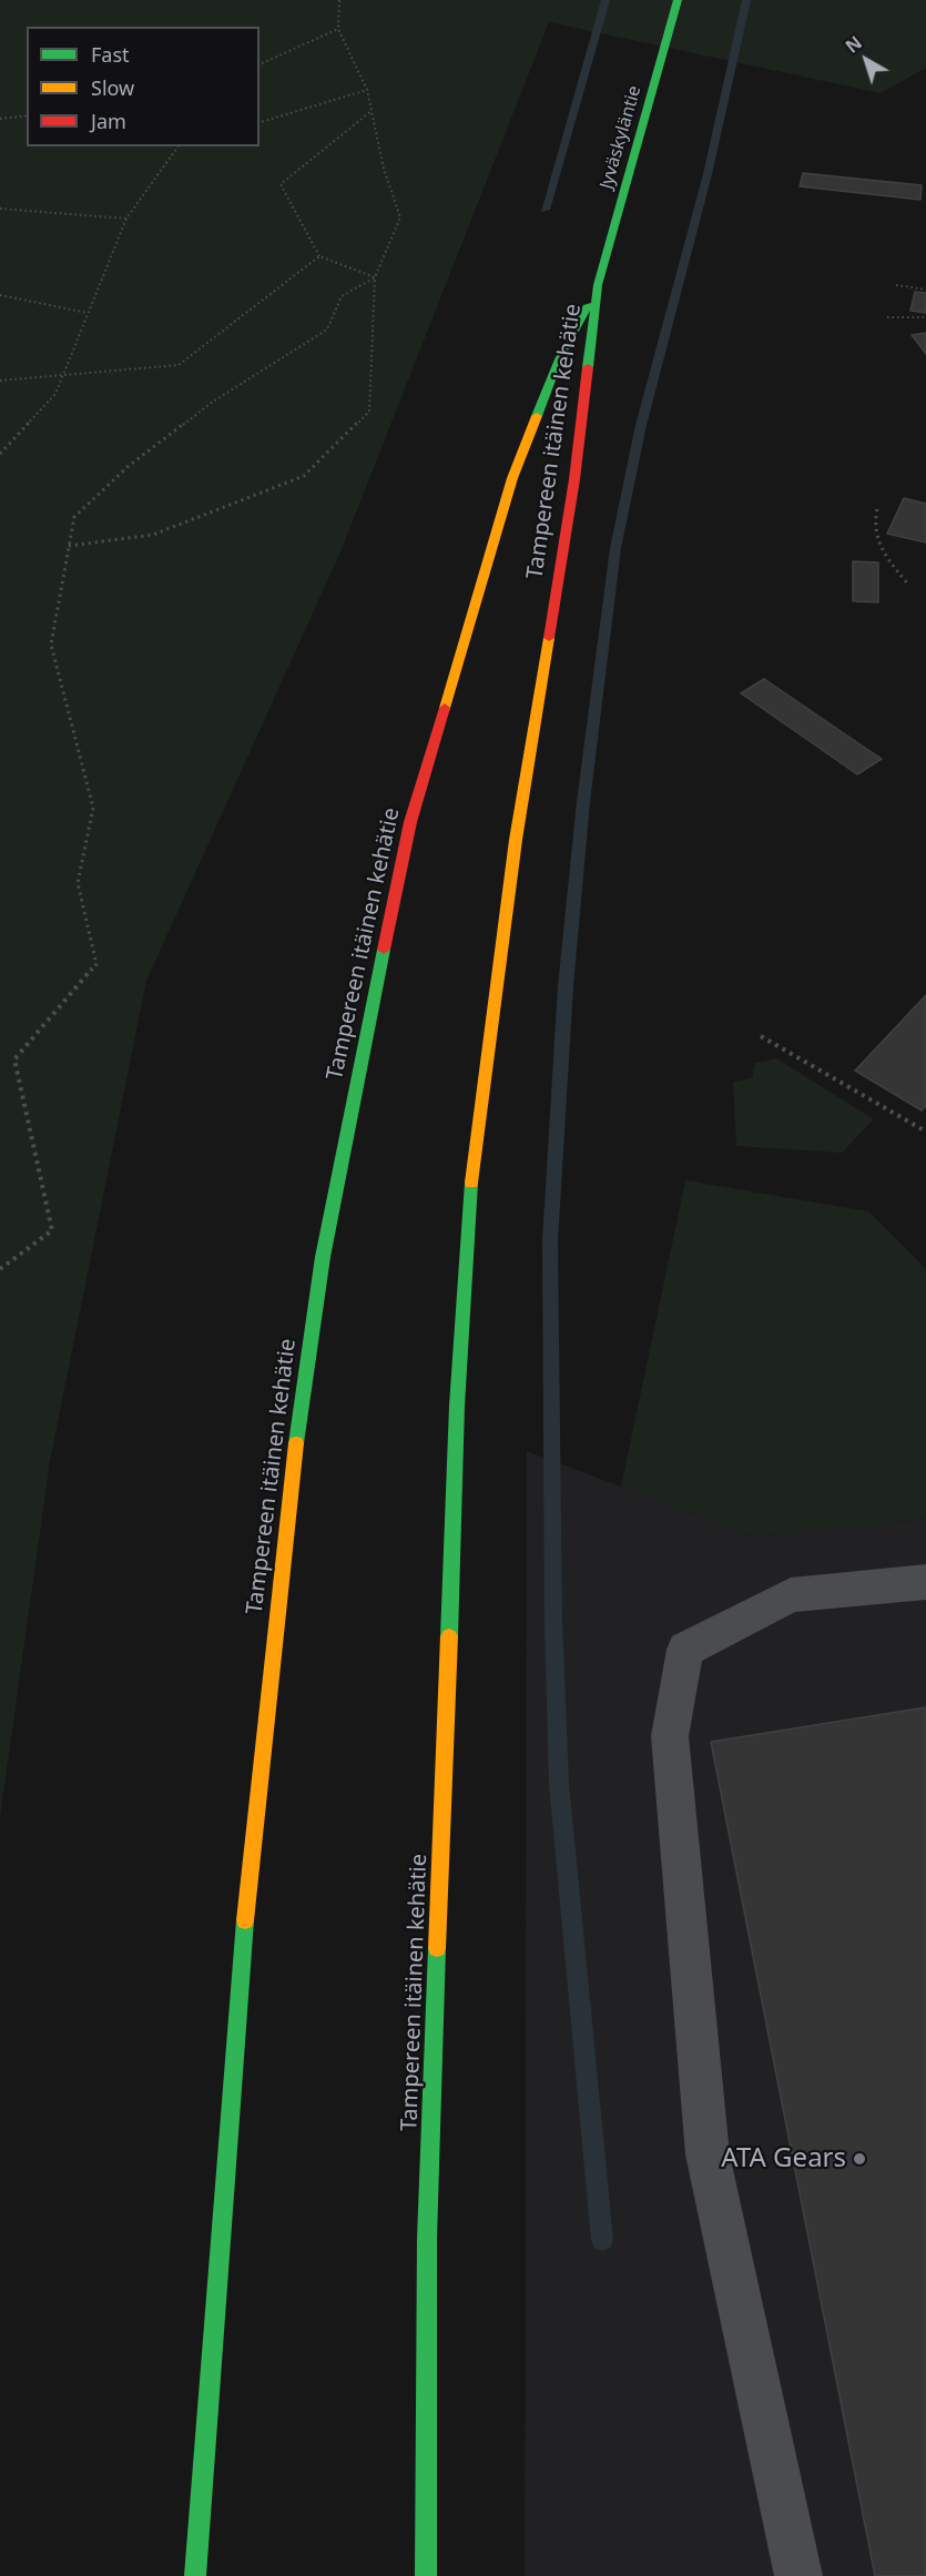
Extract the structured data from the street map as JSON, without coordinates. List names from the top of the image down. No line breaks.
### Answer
{"streets":{"highway":["Jyväskyläntie","Tampereen itäinen kehätie"]},"crossings":[["Jyväskyläntie","Tampereen itäinen kehätie"]],"places":["ATA Gears"],"legend":["Fast","Slow","Jam"],"north":"top left"}
